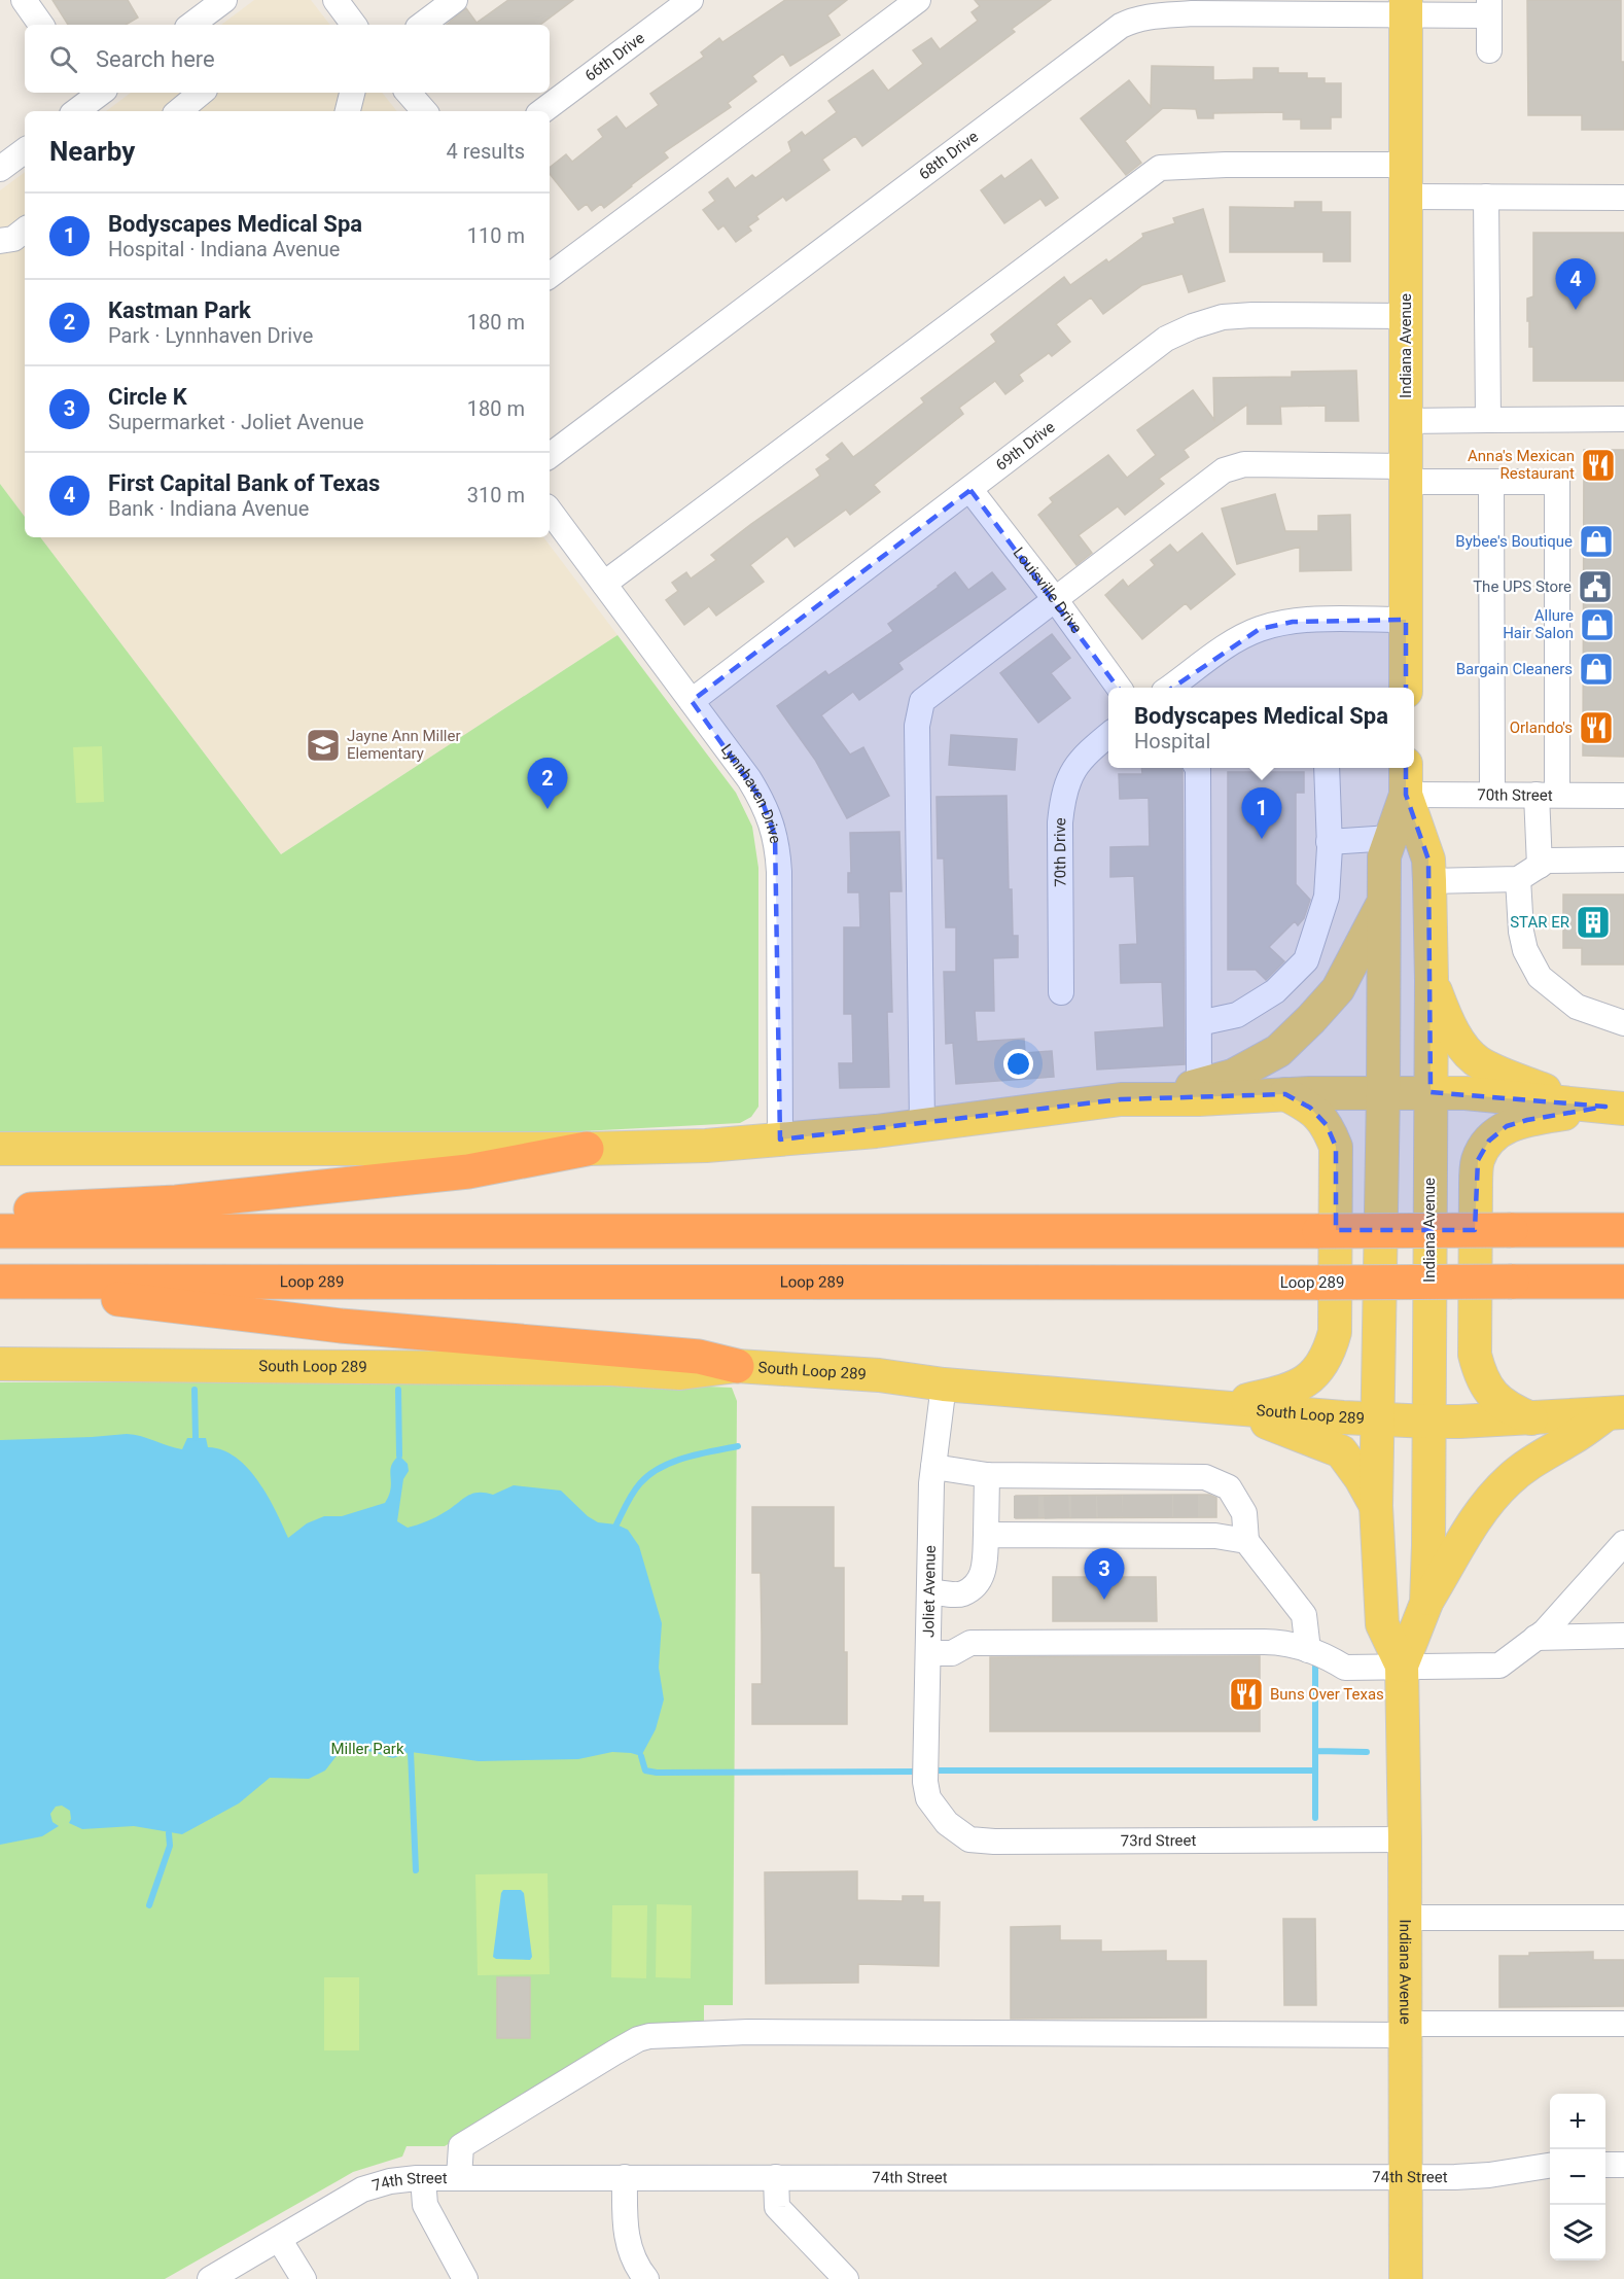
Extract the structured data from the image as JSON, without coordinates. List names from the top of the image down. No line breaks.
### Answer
{"streets":{"highway":["Loop 289"],"main road":["Indiana Avenue","South Loop 289"],"street":["66th Drive","68th Drive","69th Drive","Louisville Drive","Lynnhaven Drive","70th Street","70th Drive","Joliet Avenue","73rd Street","74th Street"]},"crossings":[["68th Drive","Indiana Avenue"],["Indiana Avenue","69th Drive"],["Indiana Avenue","70th Street"],["Indiana Avenue","South Loop 289"],["Indiana Avenue","73rd Street"],["Indiana Avenue","74th Street"],["69th Drive","Louisville Drive"],["69th Drive","Lynnhaven Drive"],["South Loop 289","Joliet Avenue"],["Joliet Avenue","73rd Street"]],"parks":["Miller Park"],"places":{"restaurant":["Anna's Mexican Restaurant","Orlando's","Buns Over Texas"],"shop":["Bybee's Boutique","Allure Hair Salon","Bargain Cleaners"],"public building":["The UPS Store"],"school or university":["Jayne Ann Miller Elementary"],"building":["STAR ER"]},"page":{"search":"Search here","heading":["Nearby","4 results"],"list":[{"mark":"1","name":"Bodyscapes Medical Spa","note":"Hospital · Indiana Avenue","value":"110 m"},{"mark":"2","name":"Kastman Park","note":"Park · Lynnhaven Drive","value":"180 m"},{"mark":"3","name":"Circle K","note":"Supermarket · Joliet Avenue","value":"180 m"},{"mark":"4","name":"First Capital Bank of Texas","note":"Bank · Indiana Avenue","value":"310 m"}],"pins":["4","2","1","3"],"popup":["Bodyscapes Medical Spa","Hospital"],"map_buttons":["+","−"]}}
